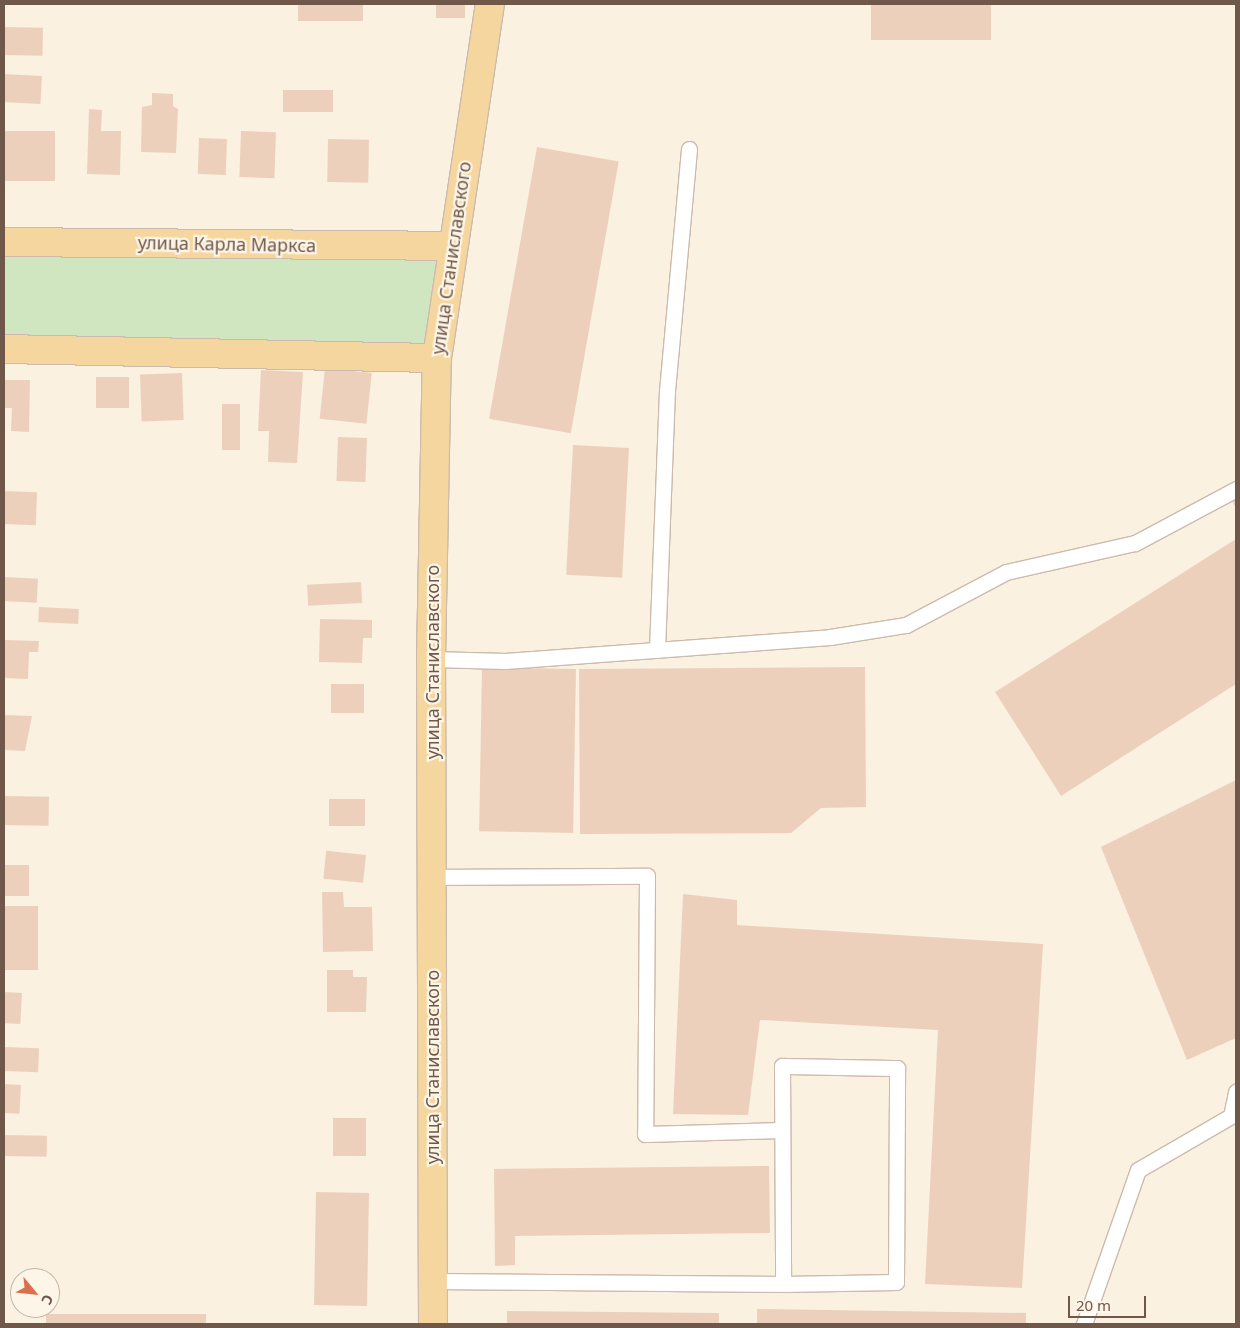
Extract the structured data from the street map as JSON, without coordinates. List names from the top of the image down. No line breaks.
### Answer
{"streets":{"main road":["улица Карла Маркса","улица Станиславского"]},"crossings":[["улица Карла Маркса","улица Станиславского"]],"scale_bar":"20 m","north":"bottom right"}
